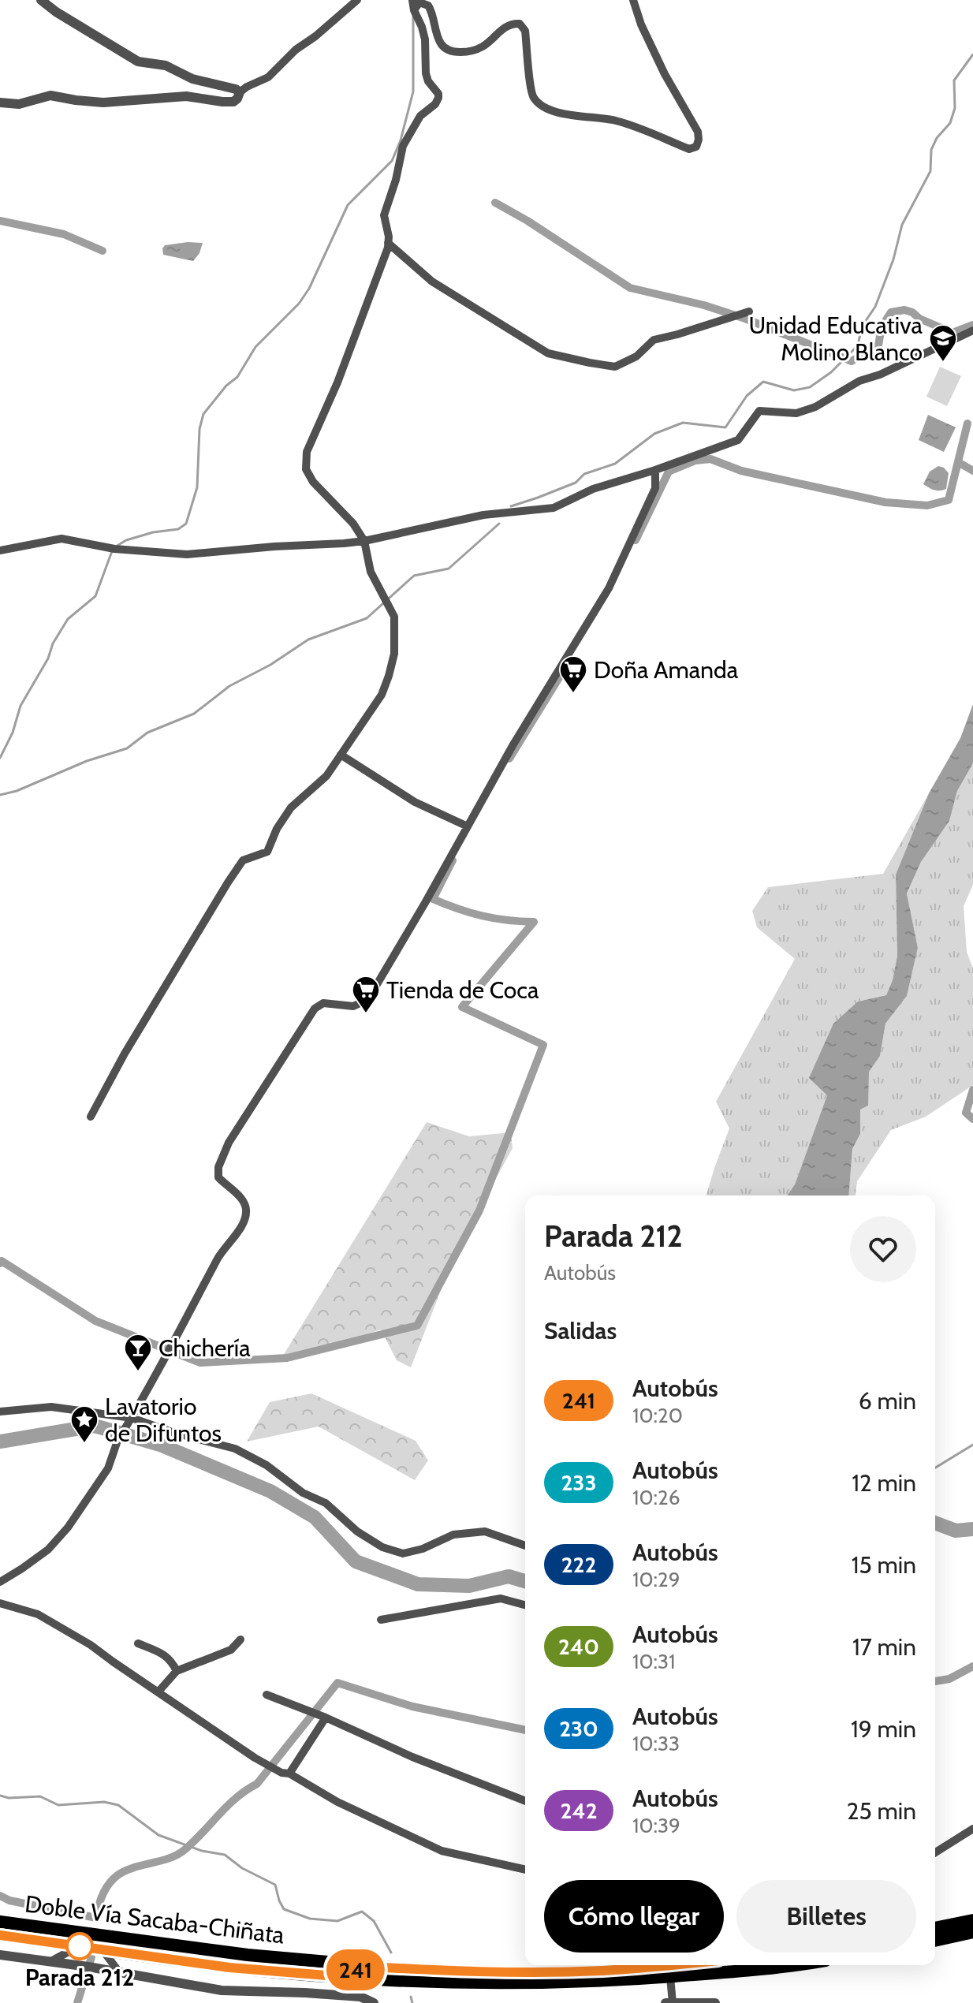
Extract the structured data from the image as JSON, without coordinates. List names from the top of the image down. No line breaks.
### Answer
{"streets":{"highway":["Doble Vía Sacaba-Chiñata"]},"places":{"school or university":["Unidad Educativa Molino Blanco"],"supermarket":["Doña Amanda","Tienda de Coca"],"bar":["Chichería"],"place":["Lavatorio de Difuntos"],"other":["Parada 212"]},"lines":["bus line 241"],"page":{"on_map":"241","heading":[["Parada 212","Autobús"],"Salidas"],"list":[{"mark":"241","name":"Autobús","note":"10:20","value":"6 min"},{"mark":"233","name":"Autobús","note":"10:26","value":"12 min"},{"mark":"222","name":"Autobús","note":"10:29","value":"15 min"},{"mark":"240","name":"Autobús","note":"10:31","value":"17 min"},{"mark":"230","name":"Autobús","note":"10:33","value":"19 min"},{"mark":"242","name":"Autobús","note":"10:39","value":"25 min"}],"buttons":["Cómo llegar","Billetes"]}}
